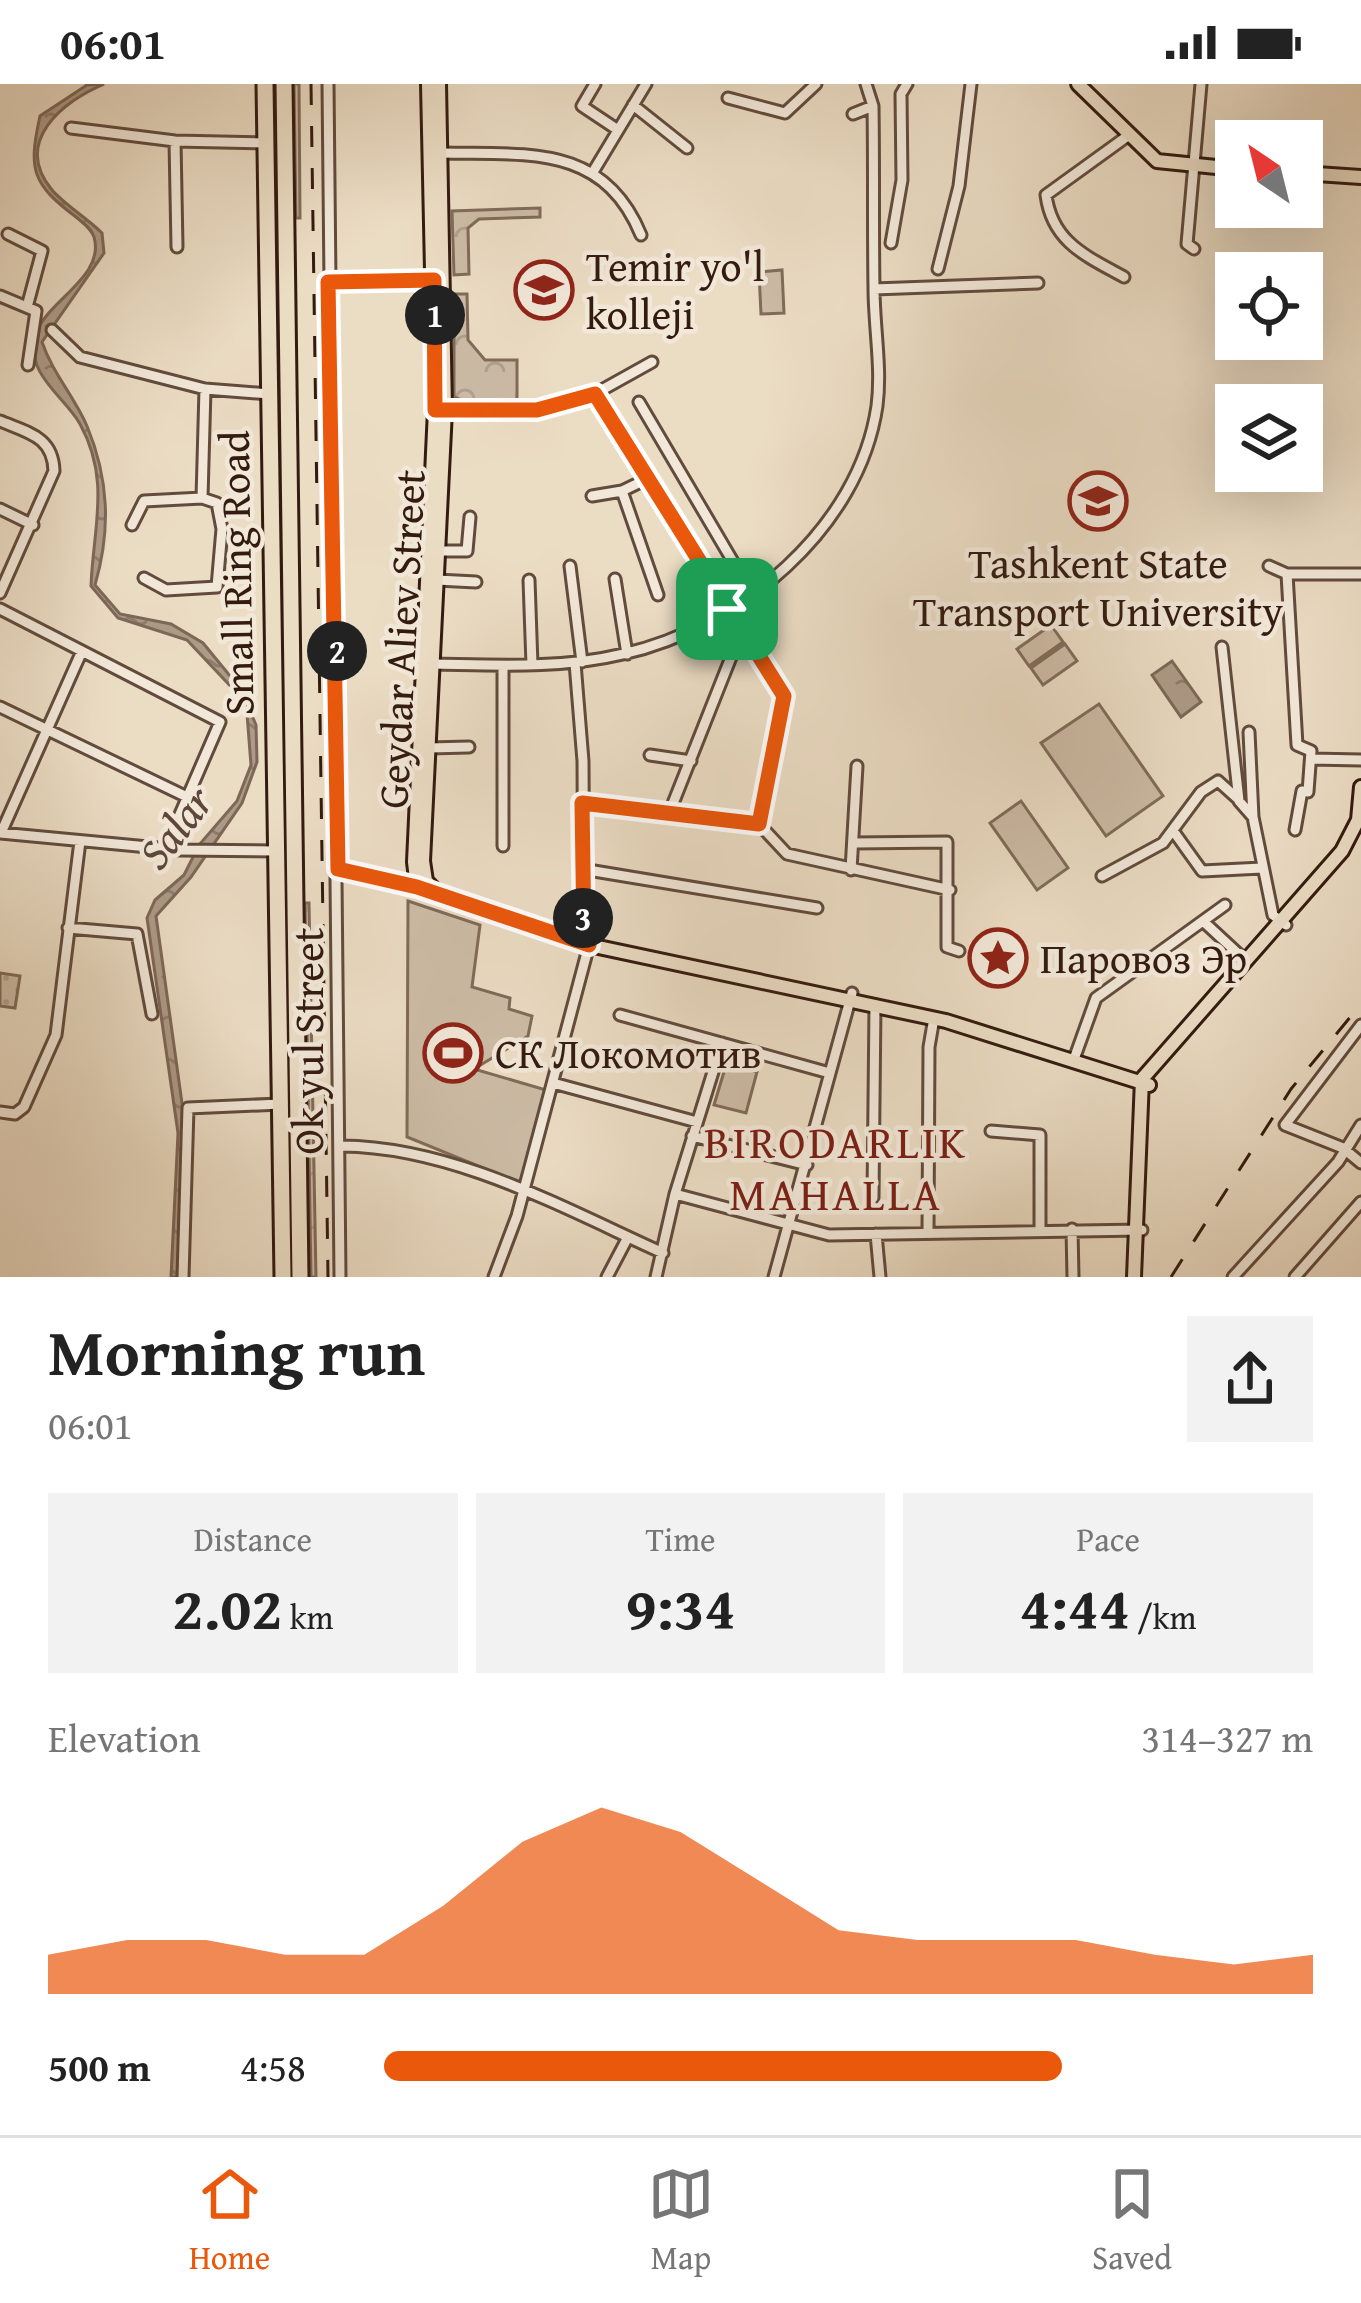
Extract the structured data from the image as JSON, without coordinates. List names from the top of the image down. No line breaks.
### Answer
{"streets":{"highway":["Small Ring Road"],"main road":["Geydar Aliev Street"],"street":["Ok yul Street"]},"districts":["BIRODARLIK MAHALLA"],"water":["Salar"],"places":{"school or university":["Temir yo'l kolleji","Tashkent State Transport University"],"place":["Паровоз Эр"],"sports":["СК Локомотив"]},"north":"top left","page":{"status":"06:01","pins":["1","2","3"],"heading":["Morning run","06:01"],"stats":[["Distance","2.02 km"],["Time","9:34"],["Pace","4:44 /km"]],"chart":["Elevation","314–327 m"],"list":[{"name":"500 m","note":"4:58"}],"tabs":["Home","Map","Saved"]}}
